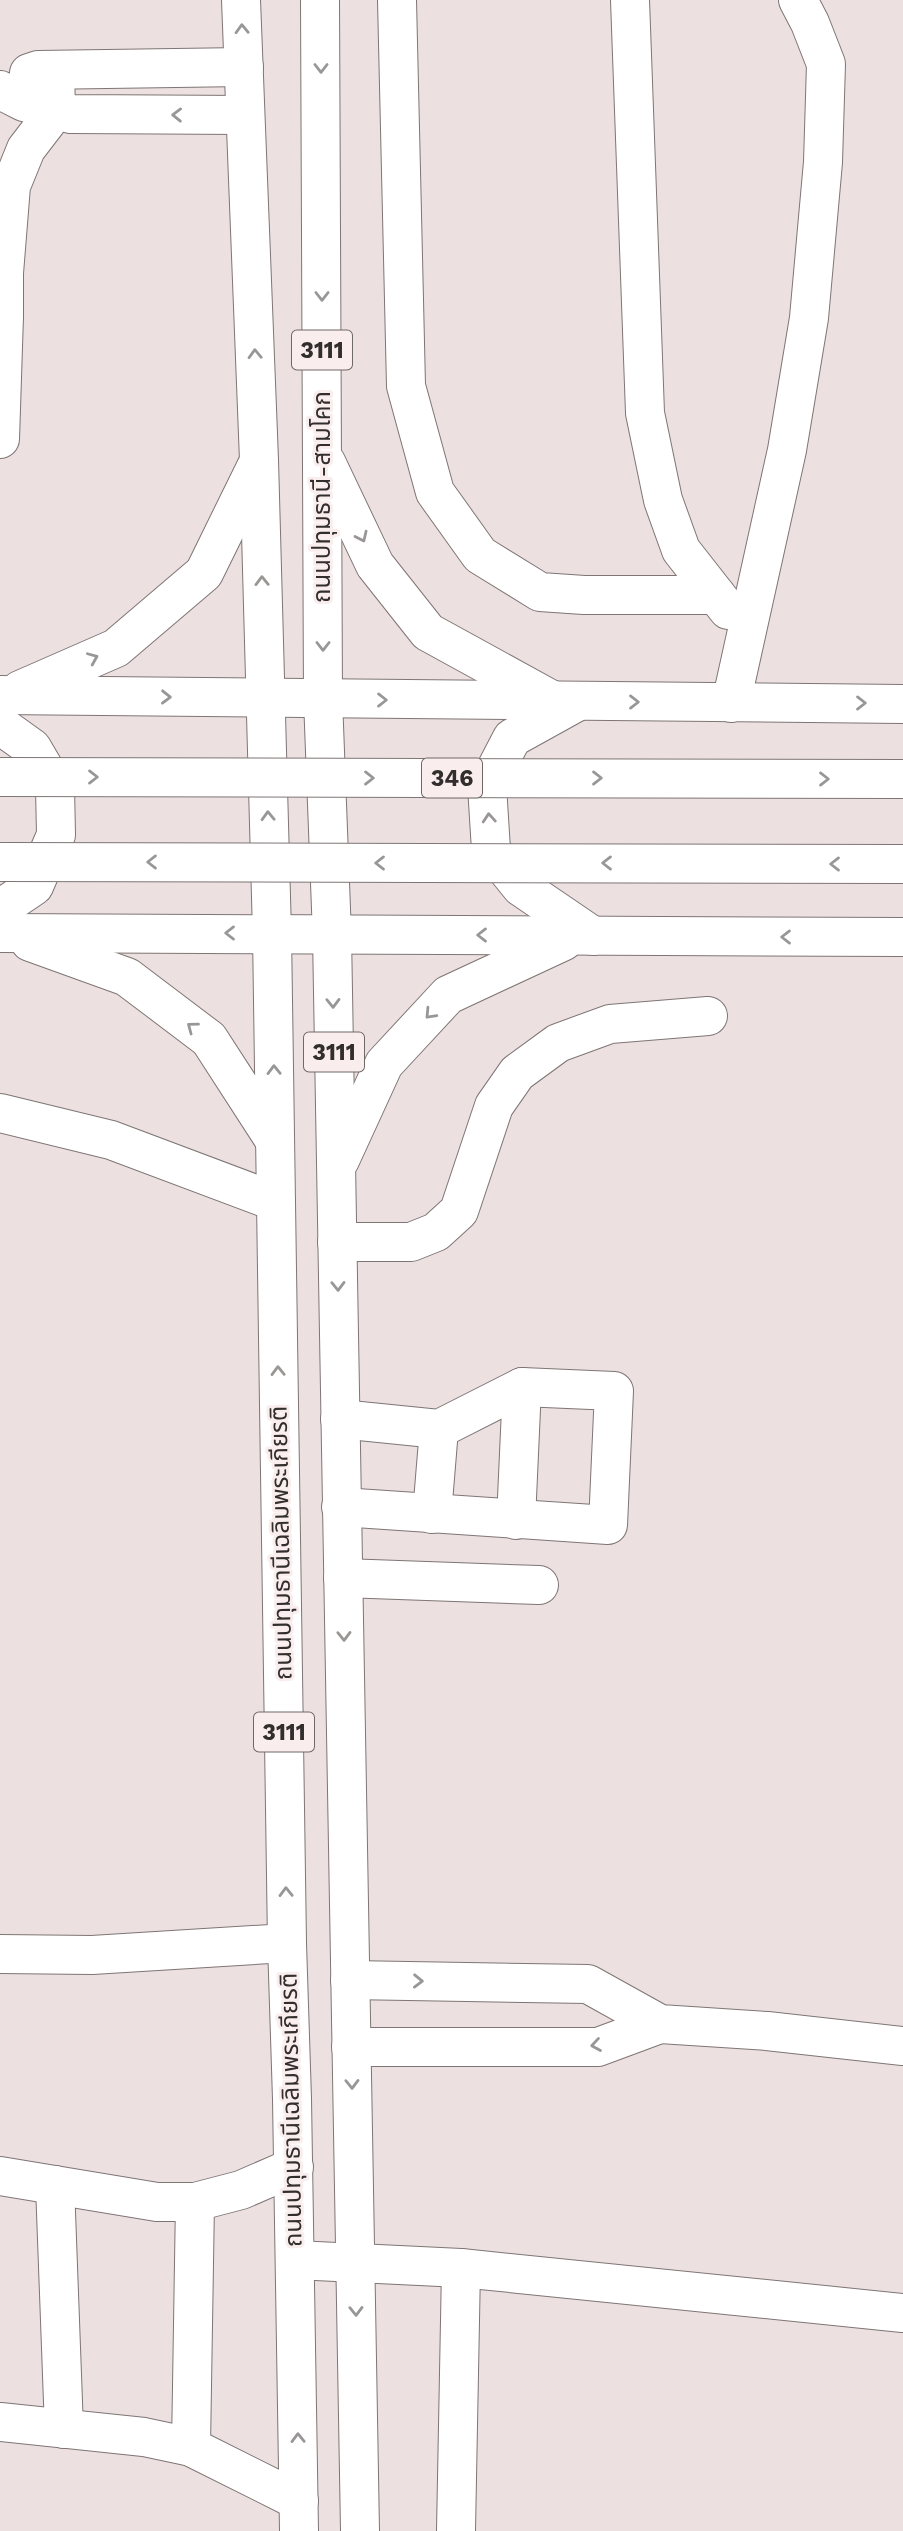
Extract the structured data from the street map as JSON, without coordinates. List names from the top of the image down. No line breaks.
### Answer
{"streets":{"main road":["3111","ถนนปทุมธานี-สามโคก","346","ถนนปทุมธานีเฉลิมพระเกียรติ"]},"crossings":[["3111","ถนนปทุมธานี-สามโคก"],["3111","ถนนปทุมธานีเฉลิมพระเกียรติ"]]}
